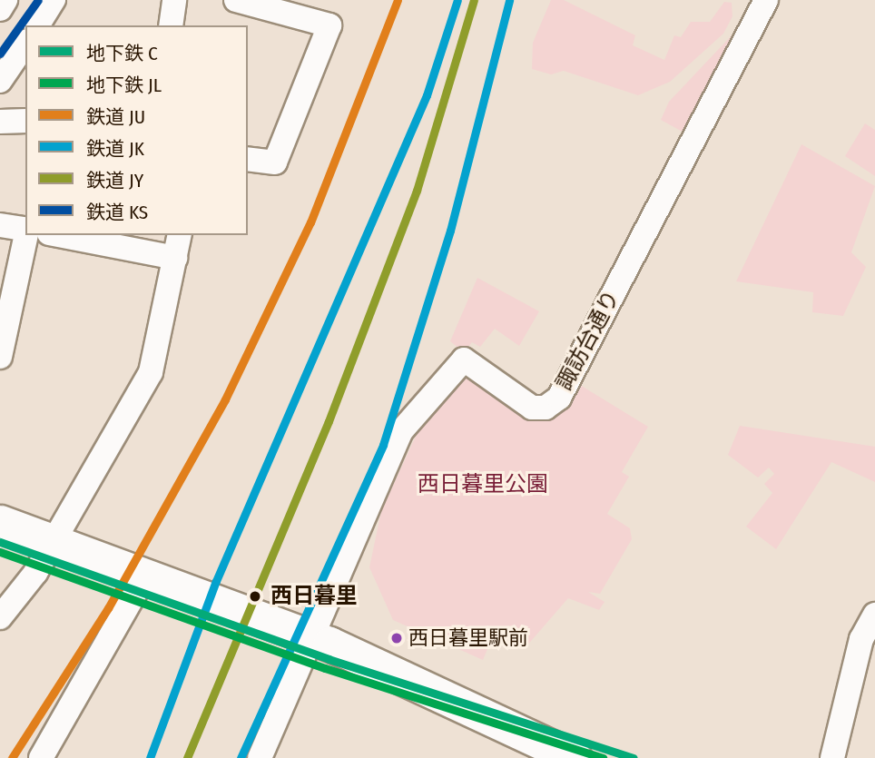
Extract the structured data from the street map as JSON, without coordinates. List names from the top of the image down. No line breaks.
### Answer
{"streets":{"street":["諏訪台通り"]},"parks":["西日暮里公園"],"places":["西日暮里","西日暮里駅前"],"lines":["rail line JU","rail line JK","rail line JY","rail line KS","metro line C","metro line JL"],"legend":["地下鉄 C","地下鉄 JL","鉄道 JU","鉄道 JK","鉄道 JY","鉄道 KS"]}
